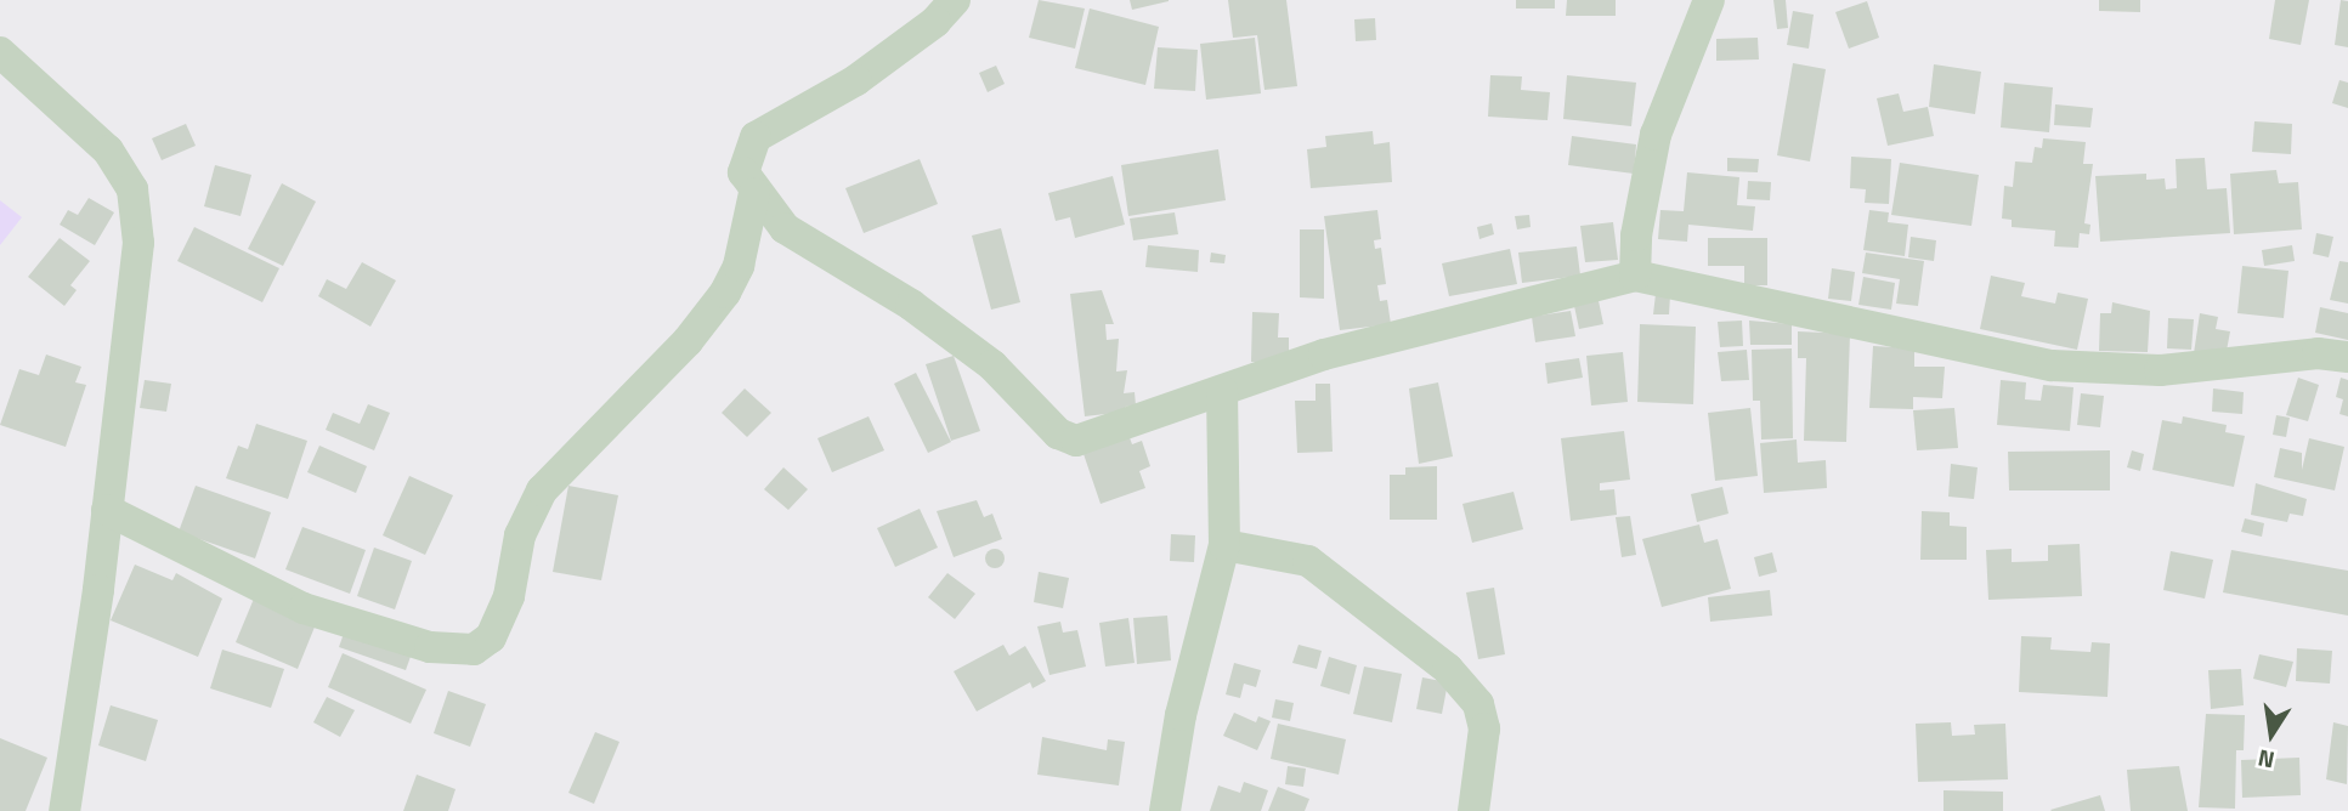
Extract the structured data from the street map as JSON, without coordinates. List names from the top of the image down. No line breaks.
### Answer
{"north":"bottom"}
